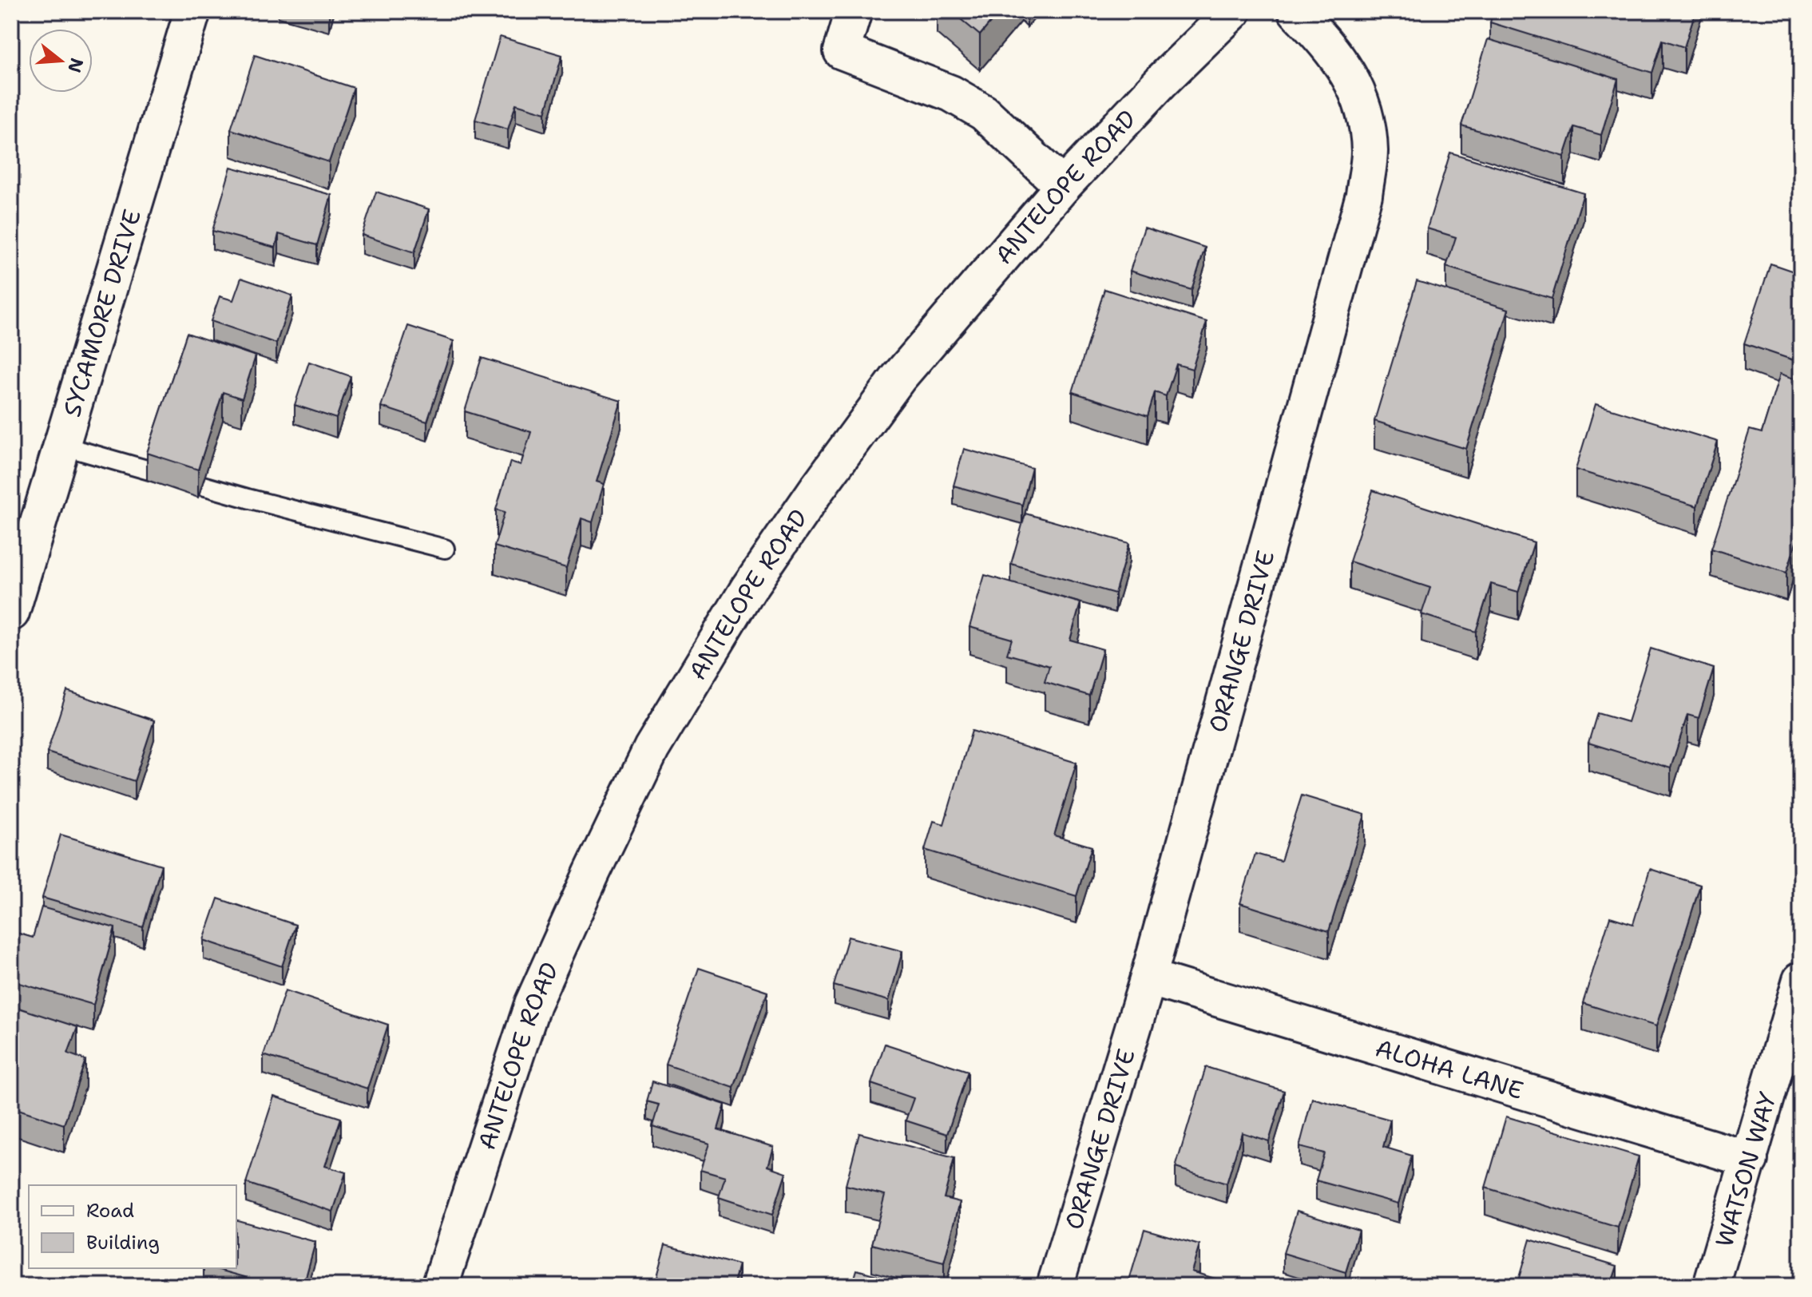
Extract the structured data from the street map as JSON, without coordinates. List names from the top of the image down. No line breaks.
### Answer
{"streets":{"street":["ANTELOPE ROAD","SYCAMORE DRIVE","ORANGE DRIVE","ALOHA LANE","WATSON WAY"]},"crossings":[["ORANGE DRIVE","ALOHA LANE"],["ALOHA LANE","WATSON WAY"]],"legend":["Road","Building"],"north":"right"}
